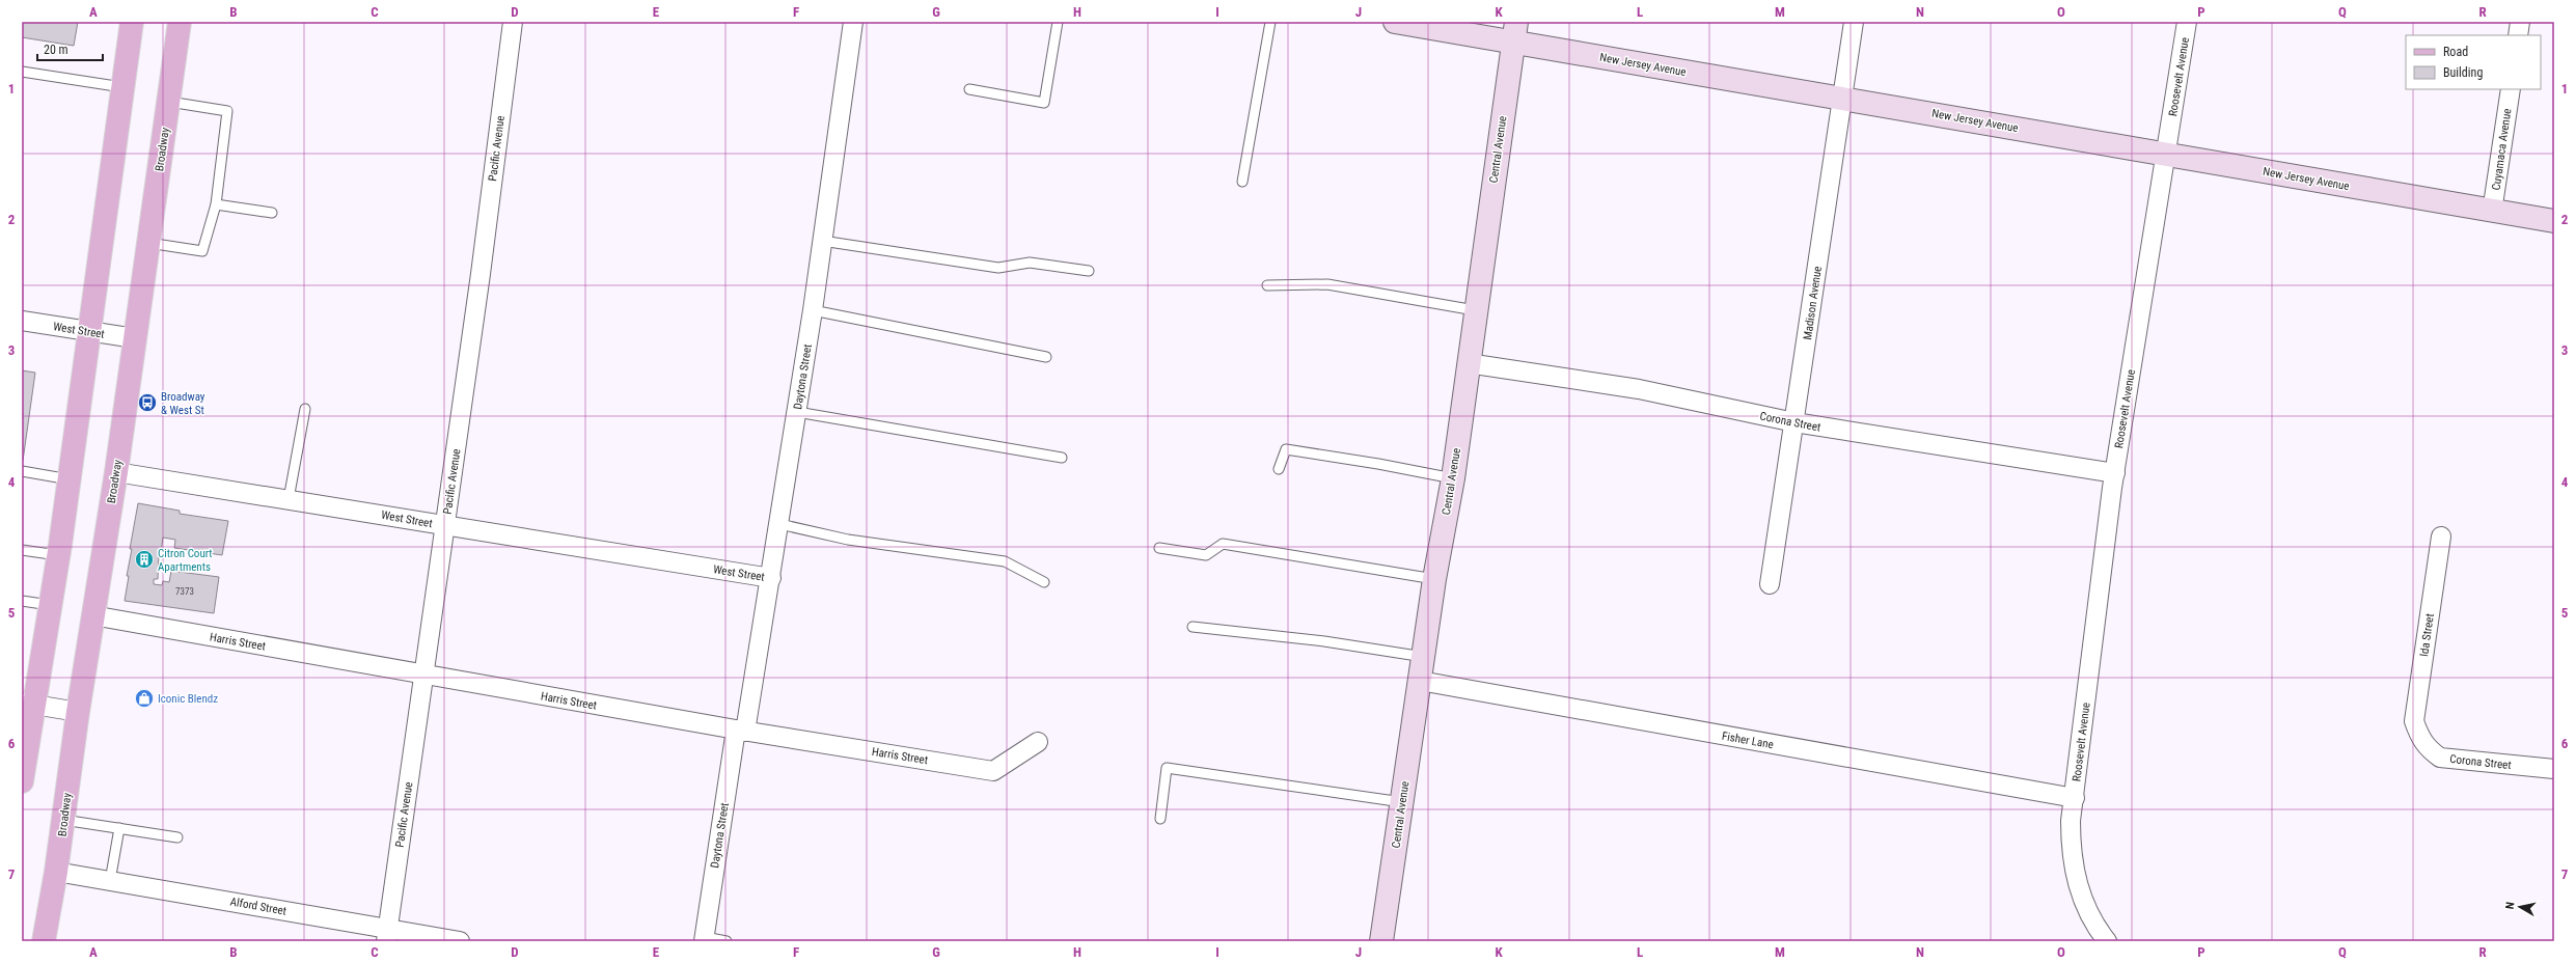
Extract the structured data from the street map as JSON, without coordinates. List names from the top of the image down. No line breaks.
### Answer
{"streets":{"main road":["Broadway"],"street":["New Jersey Avenue","Roosevelt Avenue","Pacific Avenue","Central Avenue","Cuyamaca Avenue","Madison Avenue","West Street","Daytona Street","Corona Street","Ida Street","Harris Street","Fisher Lane","Alford Street"]},"crossings":[["New Jersey Avenue","Roosevelt Avenue"],["New Jersey Avenue","Central Avenue"],["New Jersey Avenue","Cuyamaca Avenue"],["New Jersey Avenue","Madison Avenue"],["Roosevelt Avenue","Corona Street"],["Roosevelt Avenue","Fisher Lane"],["Pacific Avenue","West Street"],["Pacific Avenue","Harris Street"],["Pacific Avenue","Alford Street"],["Broadway","West Street"],["Broadway","Harris Street"],["Broadway","Alford Street"],["Central Avenue","Corona Street"],["Central Avenue","Fisher Lane"],["Madison Avenue","Corona Street"],["West Street","Daytona Street"],["Daytona Street","Harris Street"],["Corona Street","Ida Street"]],"places":{"bus stop":["Broadway & West St"],"building":["Citron Court Apartments"],"shop":["Iconic Blendz"]},"house_numbers":["7373"],"legend":["Road","Building"],"scale_bar":"20 m","north":"left","grid":{"columns":["A","B","C","D","E","F","G","H","I","J","K","L","M","N","O","P","Q","R"],"rows":["1","2","3","4","5","6","7"]}}
